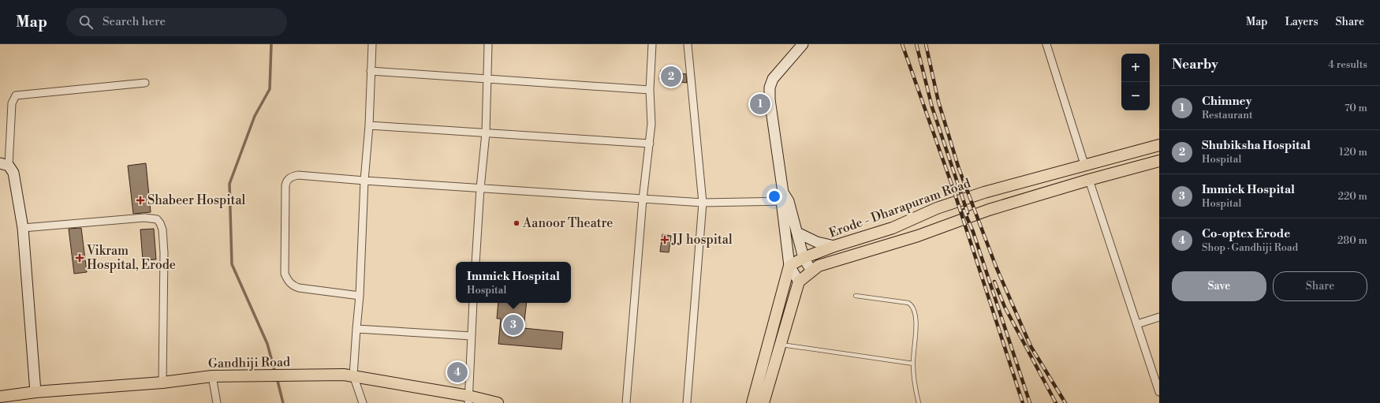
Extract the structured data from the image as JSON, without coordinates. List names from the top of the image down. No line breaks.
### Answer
{"streets":{"main road":["Erode - Dharapuram Road","Gandhiji Road"]},"places":{"health":["Shabeer Hospital","JJ hospital","Vikram Hospital, Erode"],"other":["Aanoor Theatre"]},"page":{"header":"Map","search":"Search here","nav":["Map","Layers","Share"],"heading":["Nearby","4 results"],"map_buttons":["+","−"],"pins":["2","1","3","4"],"list":[{"mark":"1","name":"Chimney","note":"Restaurant","value":"70 m"},{"mark":"2","name":"Shubiksha Hospital","note":"Hospital","value":"120 m"},{"mark":"3","name":"Immick Hospital","note":"Hospital","value":"220 m"},{"mark":"4","name":"Co-optex Erode","note":"Shop · Gandhiji Road","value":"280 m"}],"popup":["Immick Hospital","Hospital"],"buttons":["Save","Share"]}}
